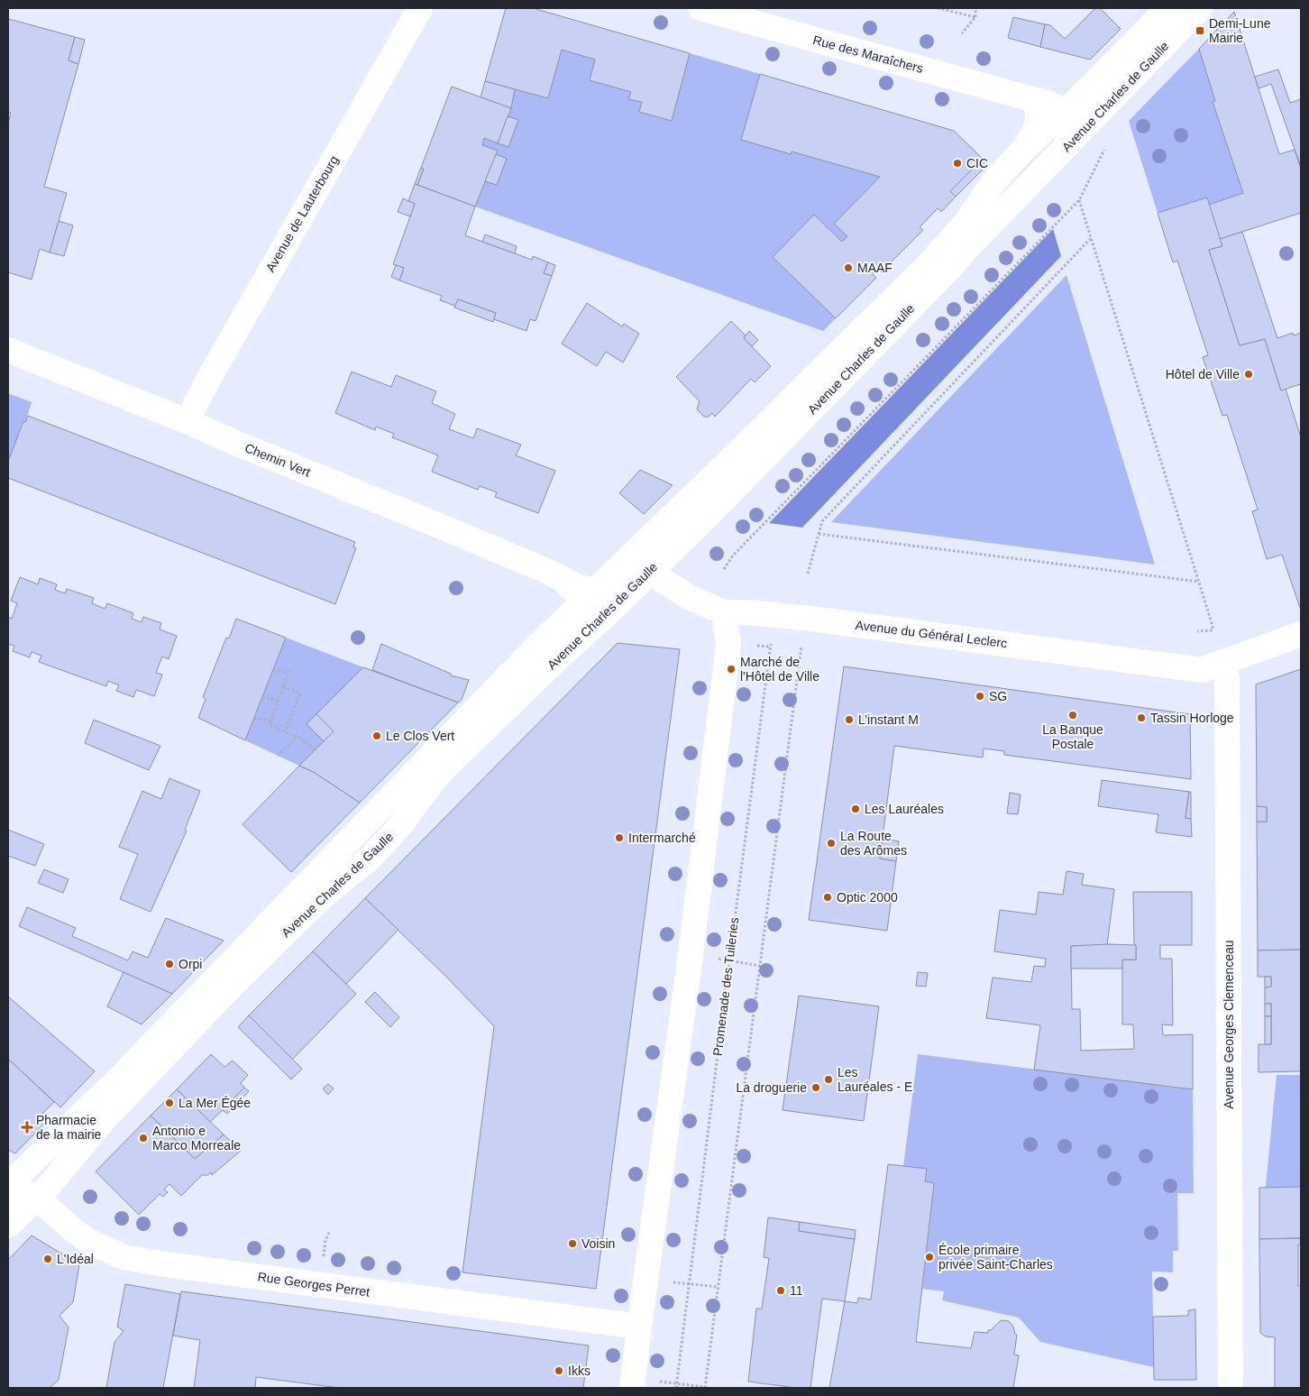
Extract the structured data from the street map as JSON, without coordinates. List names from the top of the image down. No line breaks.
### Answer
{"streets":{"street":["Rue des Maraîchers","Avenue Charles de Gaulle","Avenue de Lauterbourg","Chemin Vert","Avenue du Général Leclerc","Avenue Georges Clemenceau","Rue Georges Perret"],"path":["Promenade des Tuileries"]},"crossings":[["Rue des Maraîchers","Avenue Charles de Gaulle"],["Avenue Charles de Gaulle","Chemin Vert"],["Avenue Charles de Gaulle","Avenue du Général Leclerc"],["Avenue Charles de Gaulle","Rue Georges Perret"],["Avenue de Lauterbourg","Chemin Vert"],["Chemin Vert","Avenue du Général Leclerc"],["Avenue du Général Leclerc","Promenade des Tuileries"],["Avenue du Général Leclerc","Avenue Georges Clemenceau"]],"places":{"transit":["Demi-Lune Mairie"],"other":["CIC","MAAF","Hôtel de Ville","Marché de l'Hôtel de Ville","SG","La Banque Postale","Tassin Horloge","L’instant M","Le Clos Vert","Les Lauréales","Intermarché","La Route des Arômes","Optic 2000","Orpi","Les Lauréales - E","La droguerie","La Mer Égée","Antonio e Marco Morreale","Voisin","École primaire privée Saint-Charles","L'Idéal","11","Ikks"],"health":["Pharmacie de la mairie"]}}
